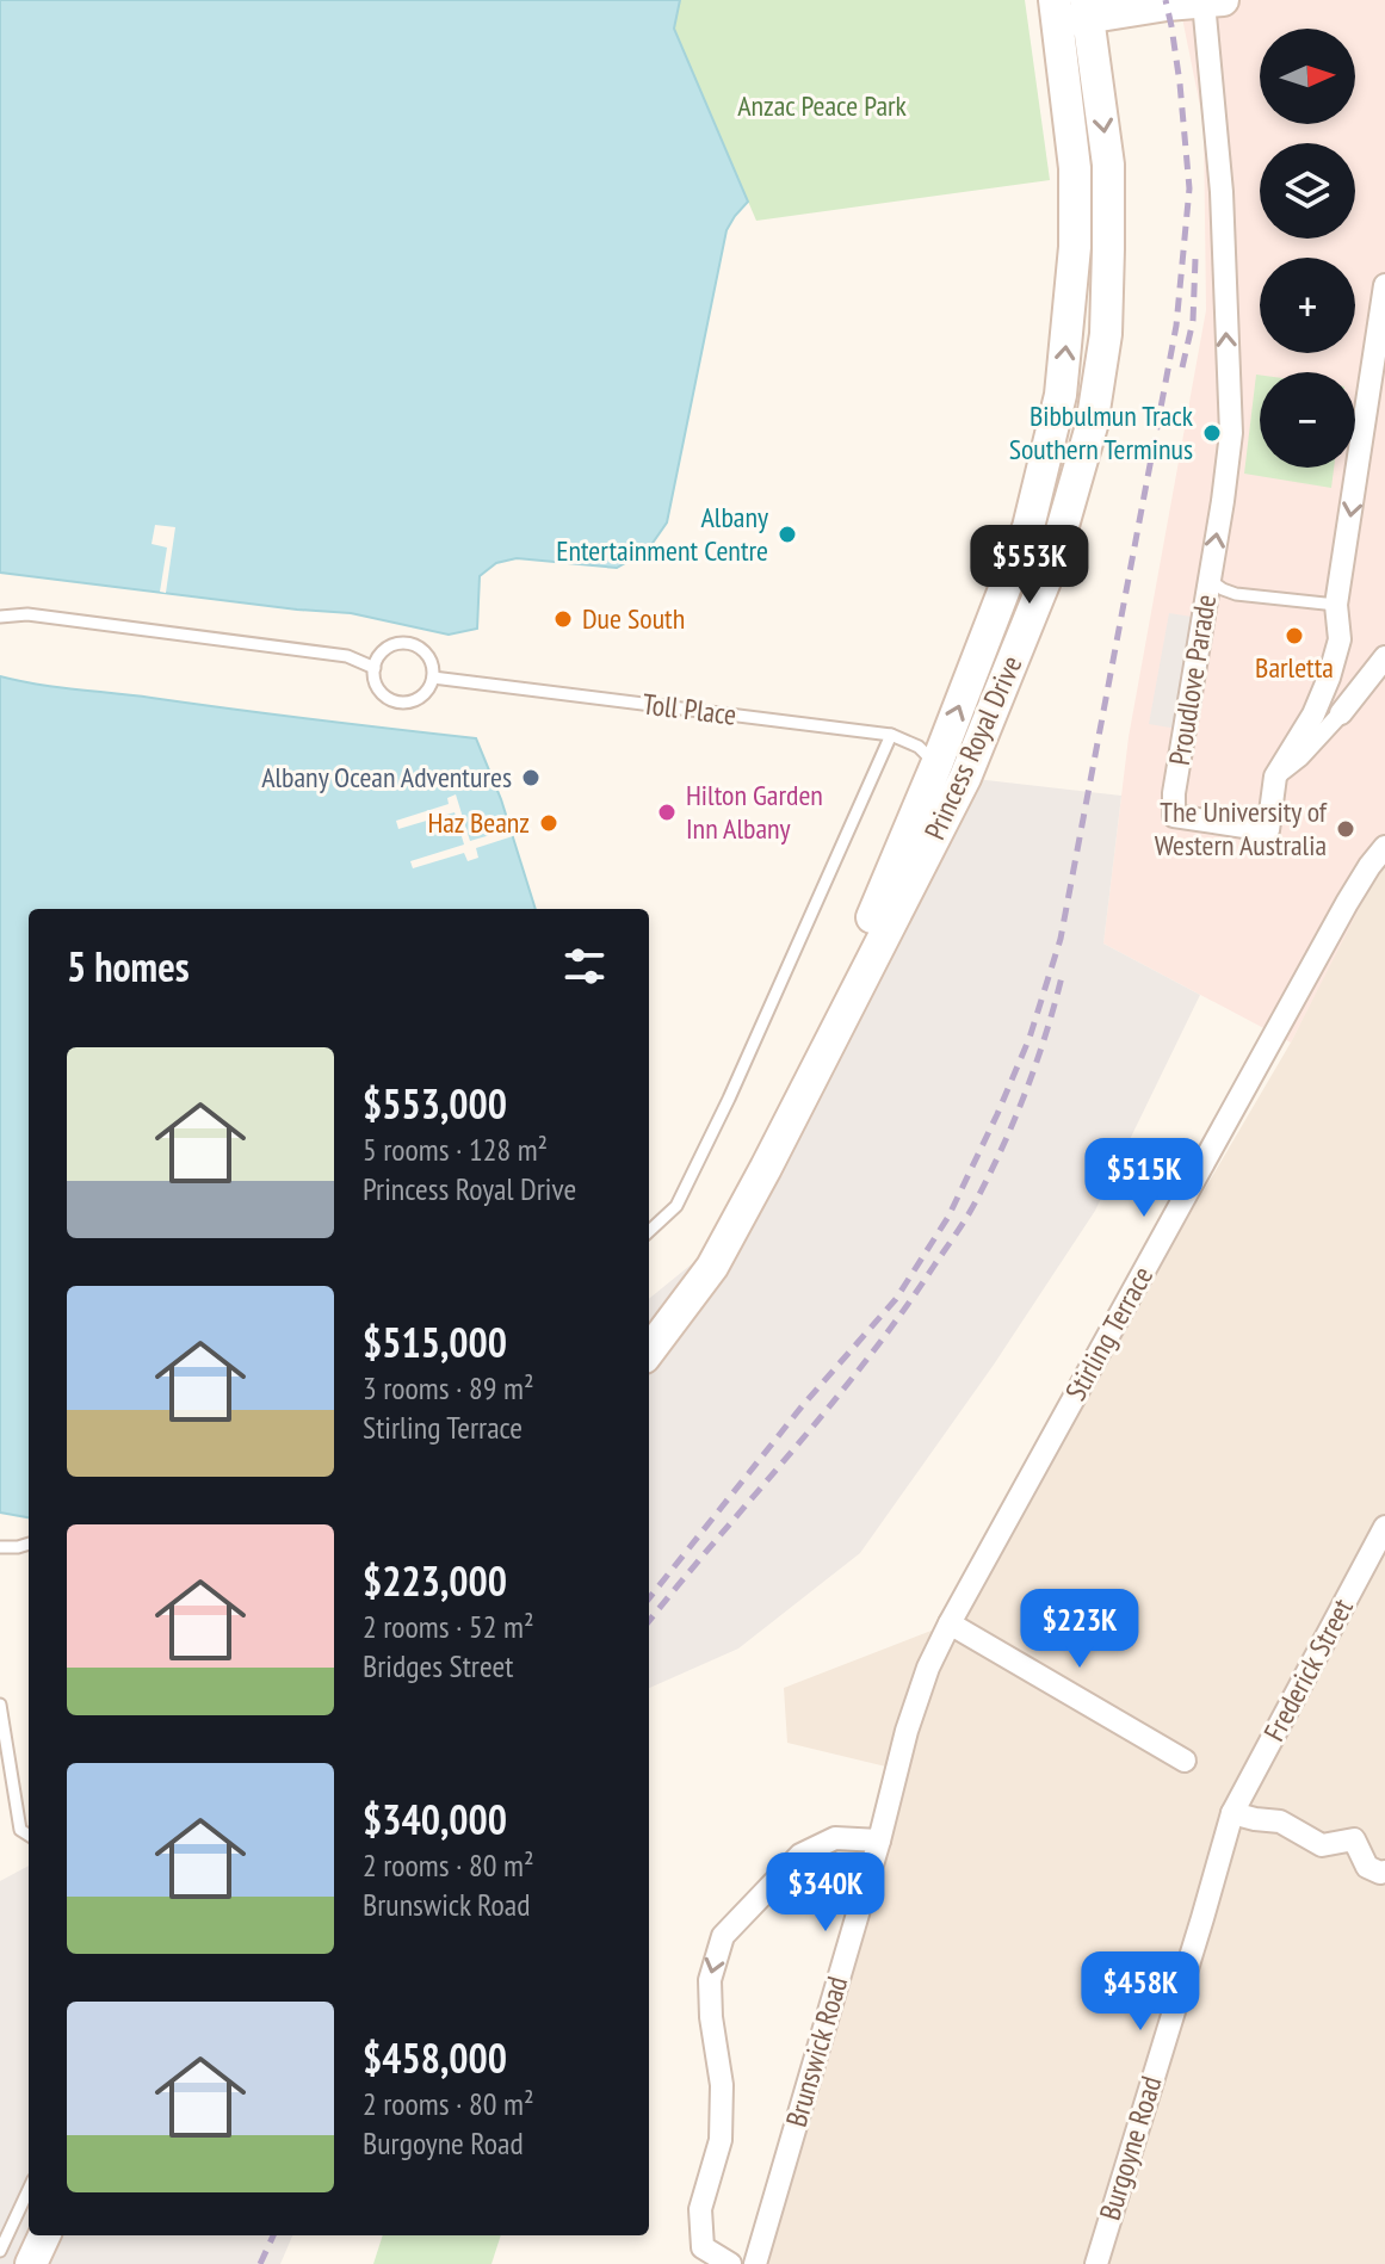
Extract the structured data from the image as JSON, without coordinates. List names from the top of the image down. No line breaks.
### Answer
{"streets":{"main road":["Princess Royal Drive"],"street":["Proudlove Parade","Stirling Terrace","Frederick Street","Brunswick Road","Burgoyne Road"],"lane":["Toll Place"]},"crossings":[["Toll Place","Princess Royal Drive"],["Stirling Terrace","Brunswick Road"],["Frederick Street","Burgoyne Road"]],"parks":["Anzac Peace Park"],"places":["Bibbulmun Track Southern Terminus","Albany Entertainment Centre","Due South","Barletta","Albany Ocean Adventures","Hilton Garden Inn Albany","Haz Beanz","The University of Western Australia"],"north":"right","page":{"map_buttons":["+","−"],"price":["$553K","$515K","$223K","$340K","$458K"],"heading":"5 homes","list":[{"name":"$553,000","note":"5 rooms · 128 m² · Princess Royal Drive"},{"name":"$515,000","note":"3 rooms · 89 m² · Stirling Terrace"},{"name":"$223,000","note":"2 rooms · 52 m² · Bridges Street"},{"name":"$340,000","note":"2 rooms · 80 m² · Brunswick Road"},{"name":"$458,000","note":"2 rooms · 80 m² · Burgoyne Road"}]}}
